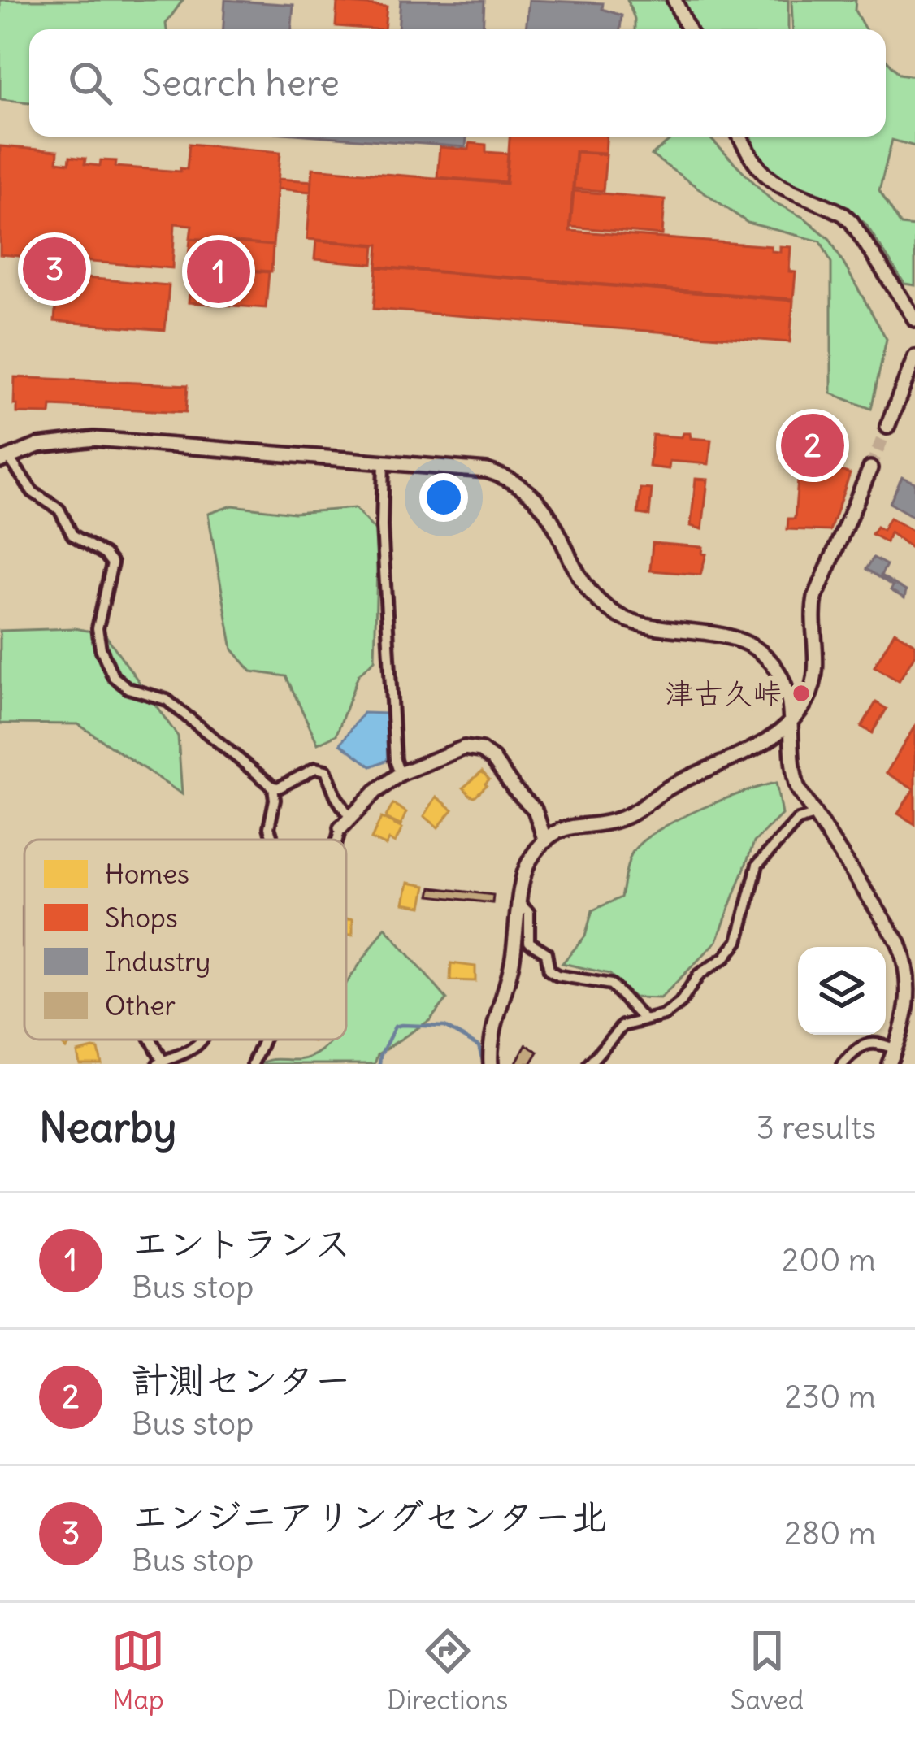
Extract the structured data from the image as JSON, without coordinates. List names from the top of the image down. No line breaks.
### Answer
{"places":["津古久峠"],"legend":["Homes","Shops","Industry","Other"],"page":{"search":"Search here","pins":["3","1","2"],"heading":["Nearby","3 results"],"list":[{"mark":"1","name":"エントランス","note":"Bus stop","value":"200 m"},{"mark":"2","name":"計測センター","note":"Bus stop","value":"230 m"},{"mark":"3","name":"エンジニアリングセンター北","note":"Bus stop","value":"280 m"}],"nav":["Map","Directions","Saved"]}}
